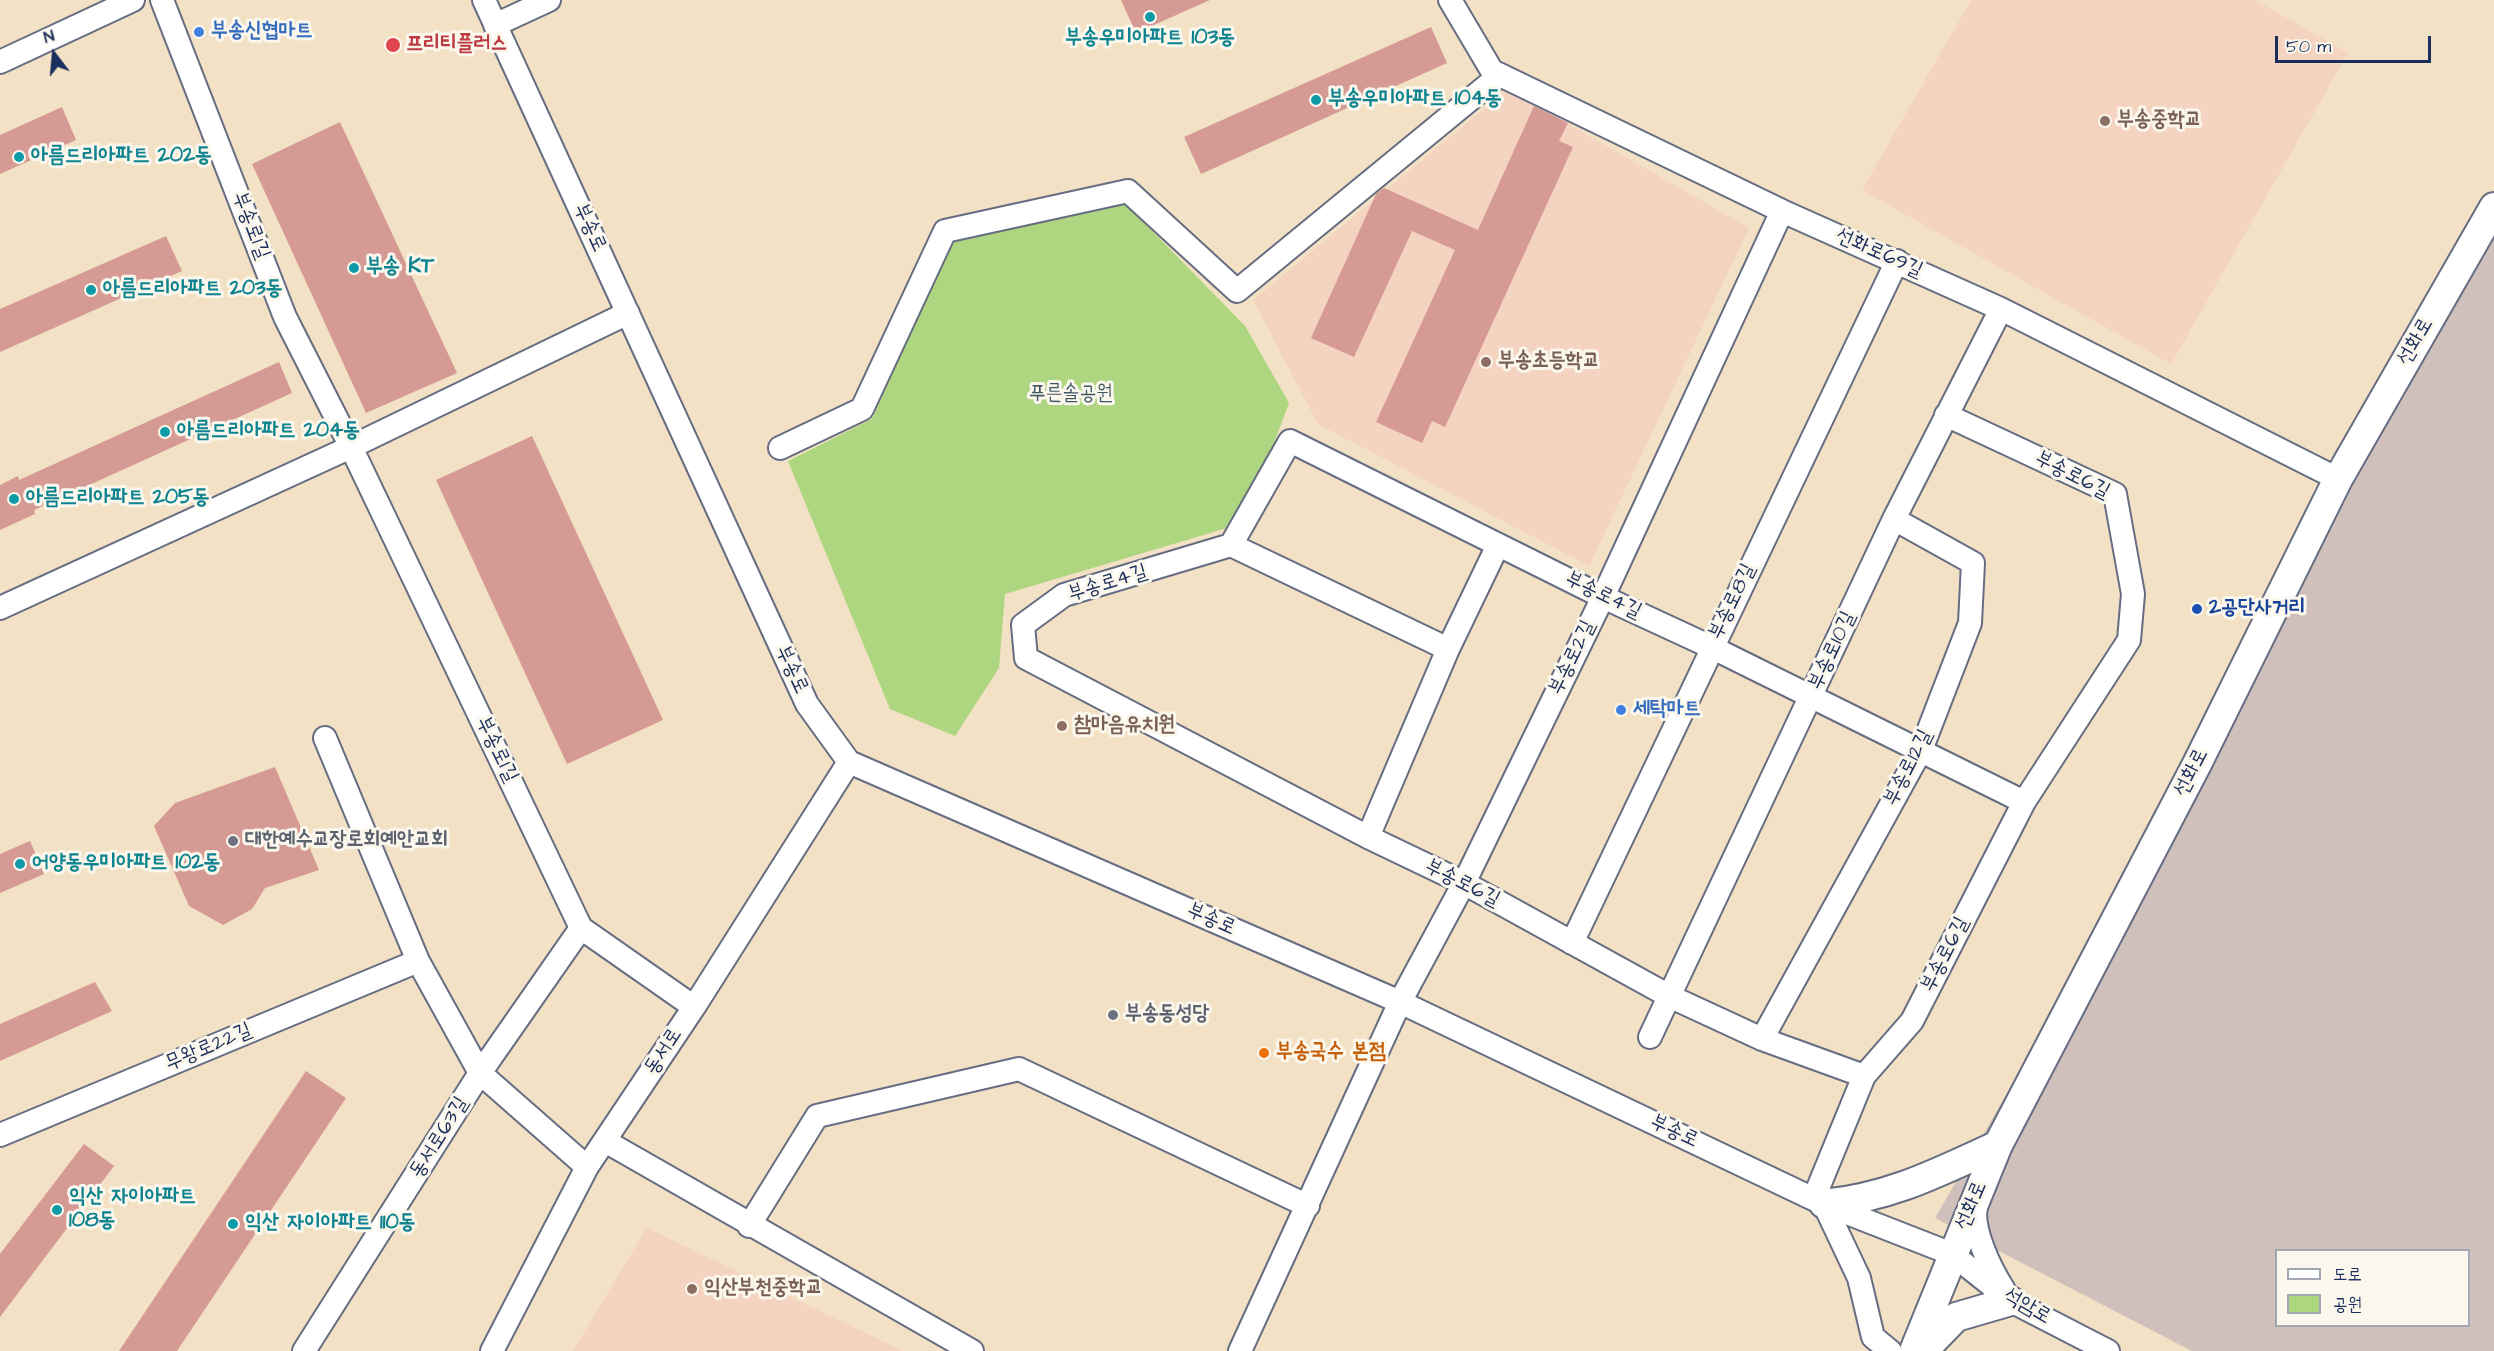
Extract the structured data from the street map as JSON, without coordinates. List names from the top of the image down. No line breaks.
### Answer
{"streets":{"main road":["선화로"],"street":["부송로1길","부송로","선화로69길","부송로6길","부송로4길","부송로8길","부송로10길","부송로2길","부송로12길","무왕로22길","동서로","동서로63길","석암로"]},"crossings":[["부송로1길","동서로"],["부송로1길","동서로63길"],["부송로","선화로"],["부송로","부송로2길"],["부송로","동서로"],["부송로","석암로"],["선화로69길","선화로"],["선화로69길","부송로8길"],["선화로69길","부송로10길"],["선화로69길","부송로2길"],["선화로","석암로"],["부송로6길","부송로4길"],["부송로6길","부송로8길"],["부송로6길","부송로10길"],["부송로6길","부송로2길"],["부송로6길","부송로12길"],["부송로4길","부송로8길"],["부송로4길","부송로10길"],["부송로4길","부송로2길"],["부송로4길","부송로12길"],["부송로10길","부송로12길"]],"parks":["푸른솔공원"],"places":["부송우미아파트 103동","부송신협마트","프리티플러스","부송우미아파트 104동","부송중학교","아름드리아파트 202동","부송 KT","아름드리아파트 203동","부송초등학교","아름드리아파트 204동","아름드리아파트 205동","2공단사거리","세탁마트","참마음유치원","대한예수교장로회예안교회","어양동우미아파트 102동","부송동성당","부송국수 본점","익산 자이아파트 108동","익산 자이아파트 110동","익산부천중학교"],"legend":["도로","공원"],"scale_bar":"50 m","north":"top"}
